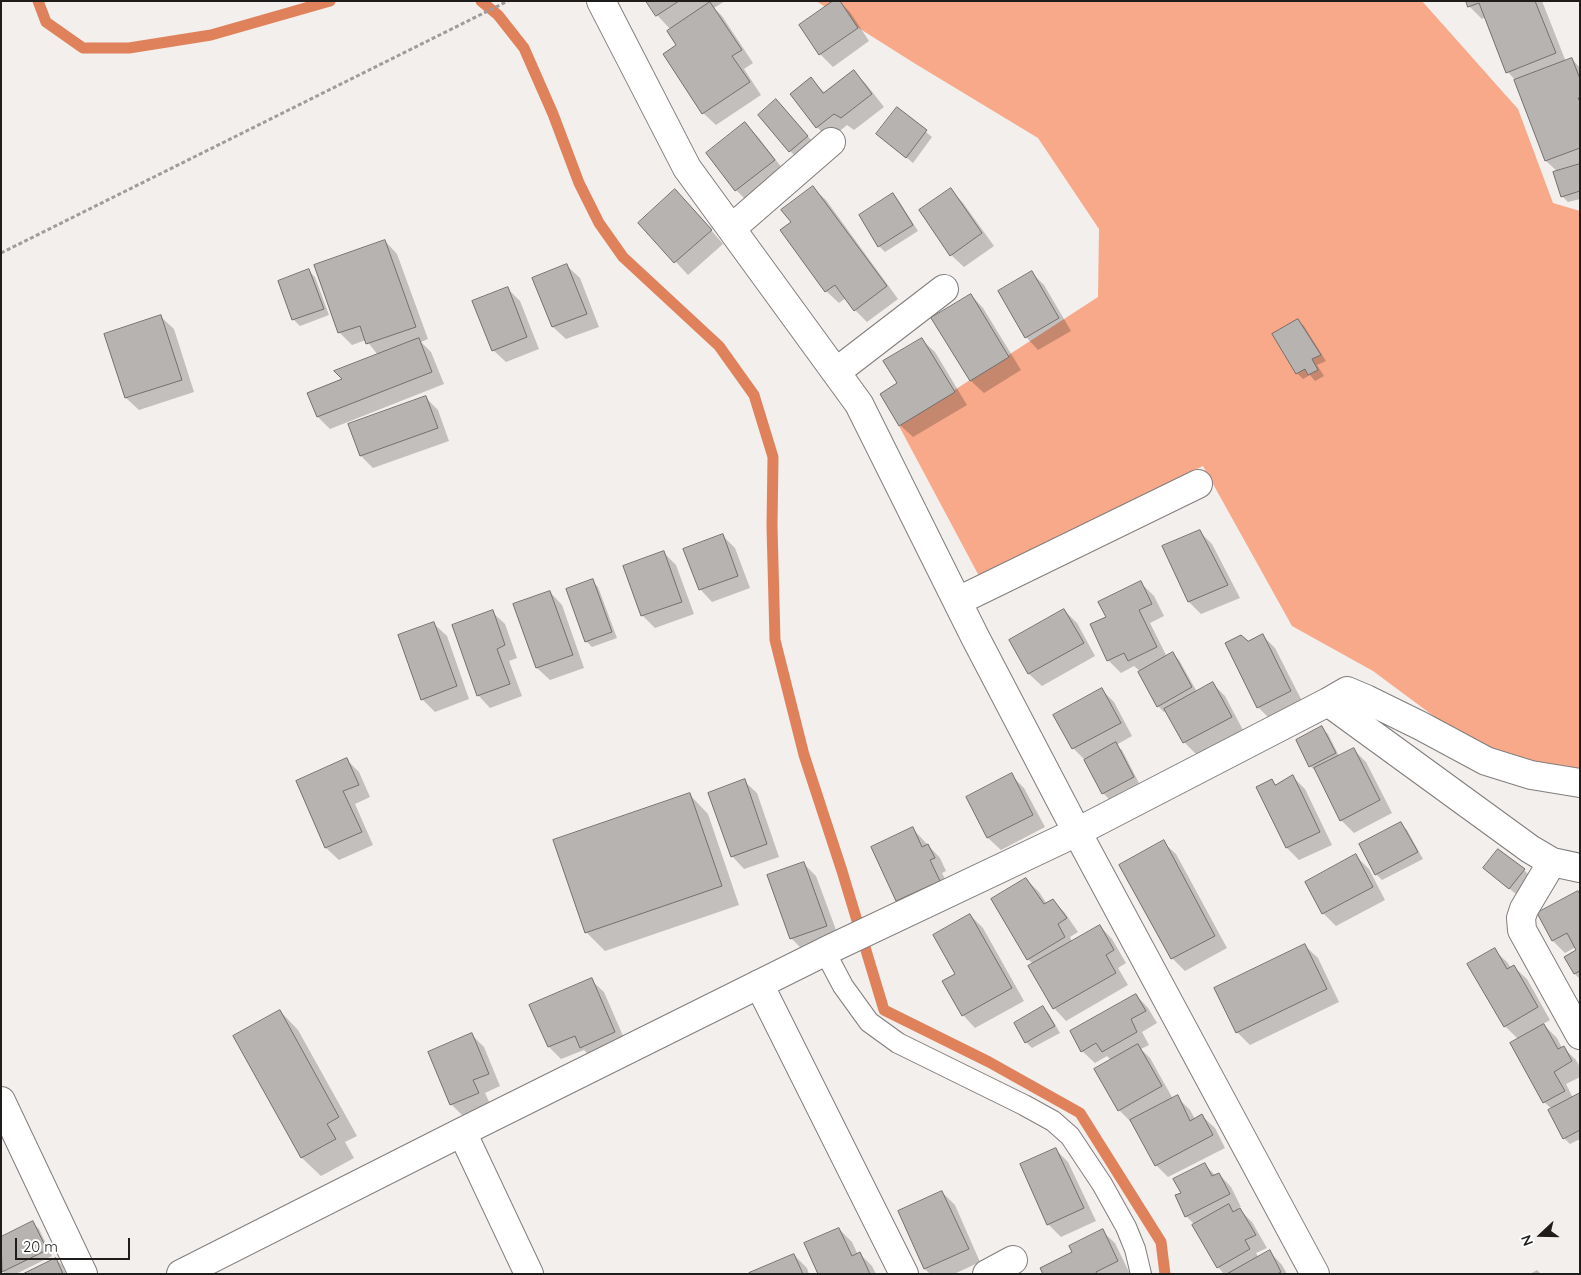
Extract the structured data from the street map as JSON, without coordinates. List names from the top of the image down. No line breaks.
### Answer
{"scale_bar":"20 m","north":"left"}
